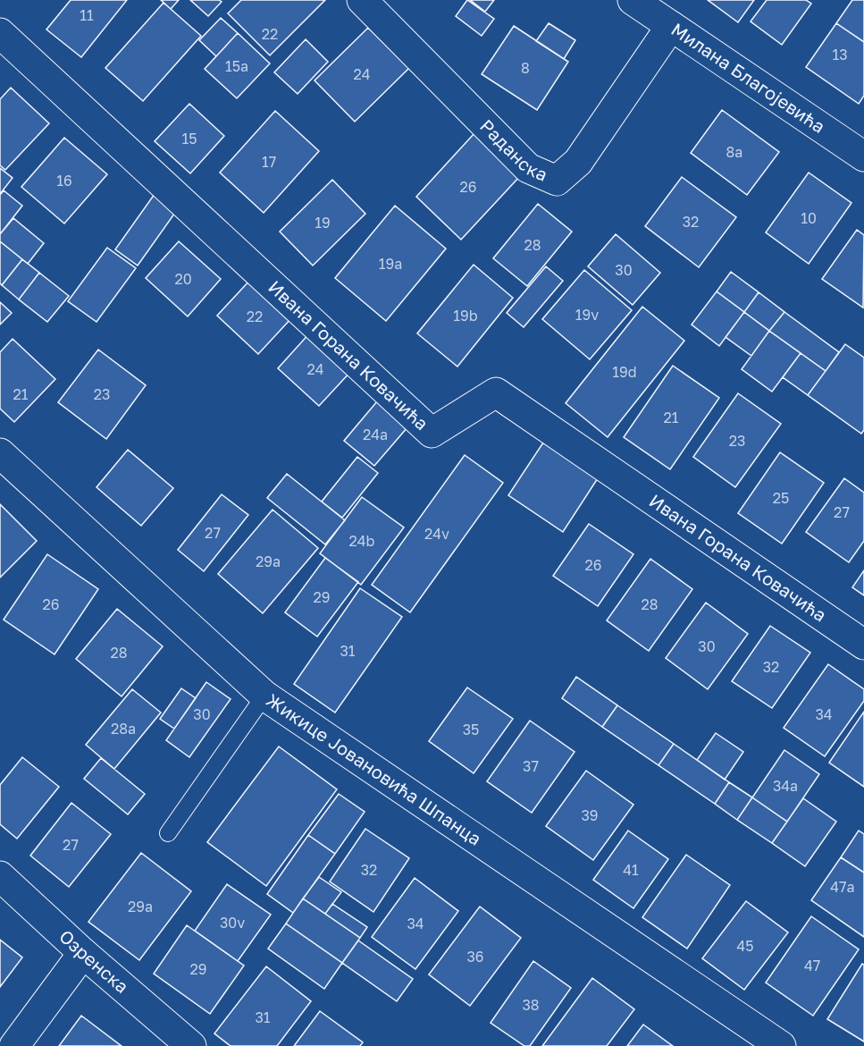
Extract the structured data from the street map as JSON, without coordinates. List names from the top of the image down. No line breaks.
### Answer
{"streets":{"street":["Милана Благојевића","Раданска","Ивана Горана Ковачића","Жикице Јовановића Шпанца","Озренска"]},"crossings":[["Милана Благојевића","Раданска"]],"house_numbers":["11","22","13","15a","8","24","15","8a","17","16","26","10","32","19","28","19a","30","20","19v","19b","22","24","19d","21","23","21","24a","23","25","27","27","24v","24b","29a","26","29","26","28","30","31","28","32","30","34","28a","35","37","34a","39","27","32","41","47a","29a","30v","34","45","36","47","29","38","31"]}
